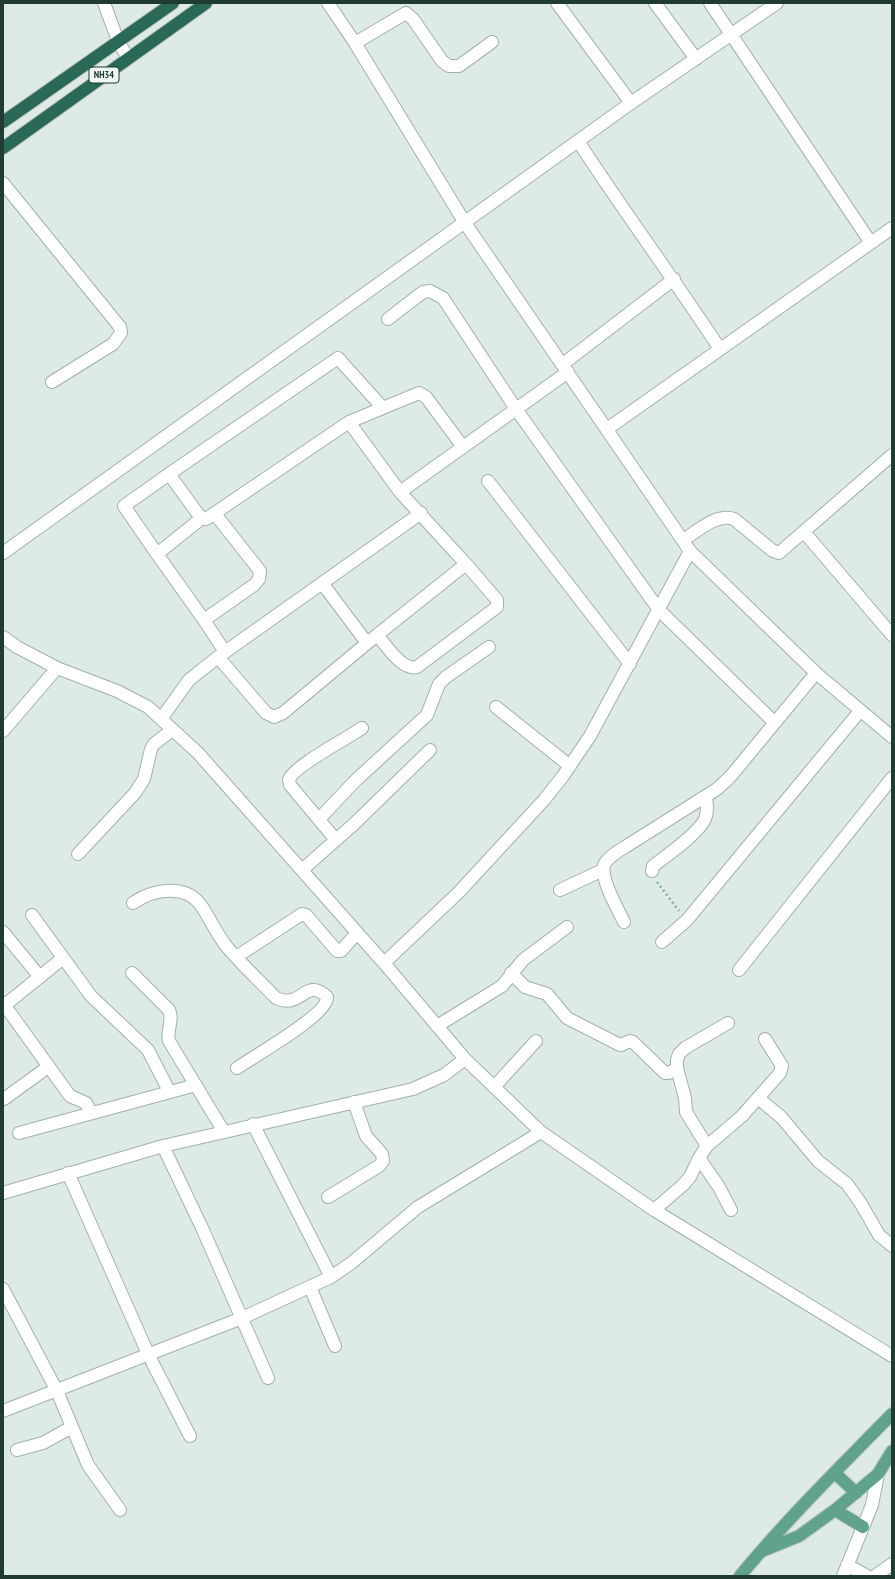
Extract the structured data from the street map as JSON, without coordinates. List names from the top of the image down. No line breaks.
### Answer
{"streets":{"highway":["NH34"]}}
